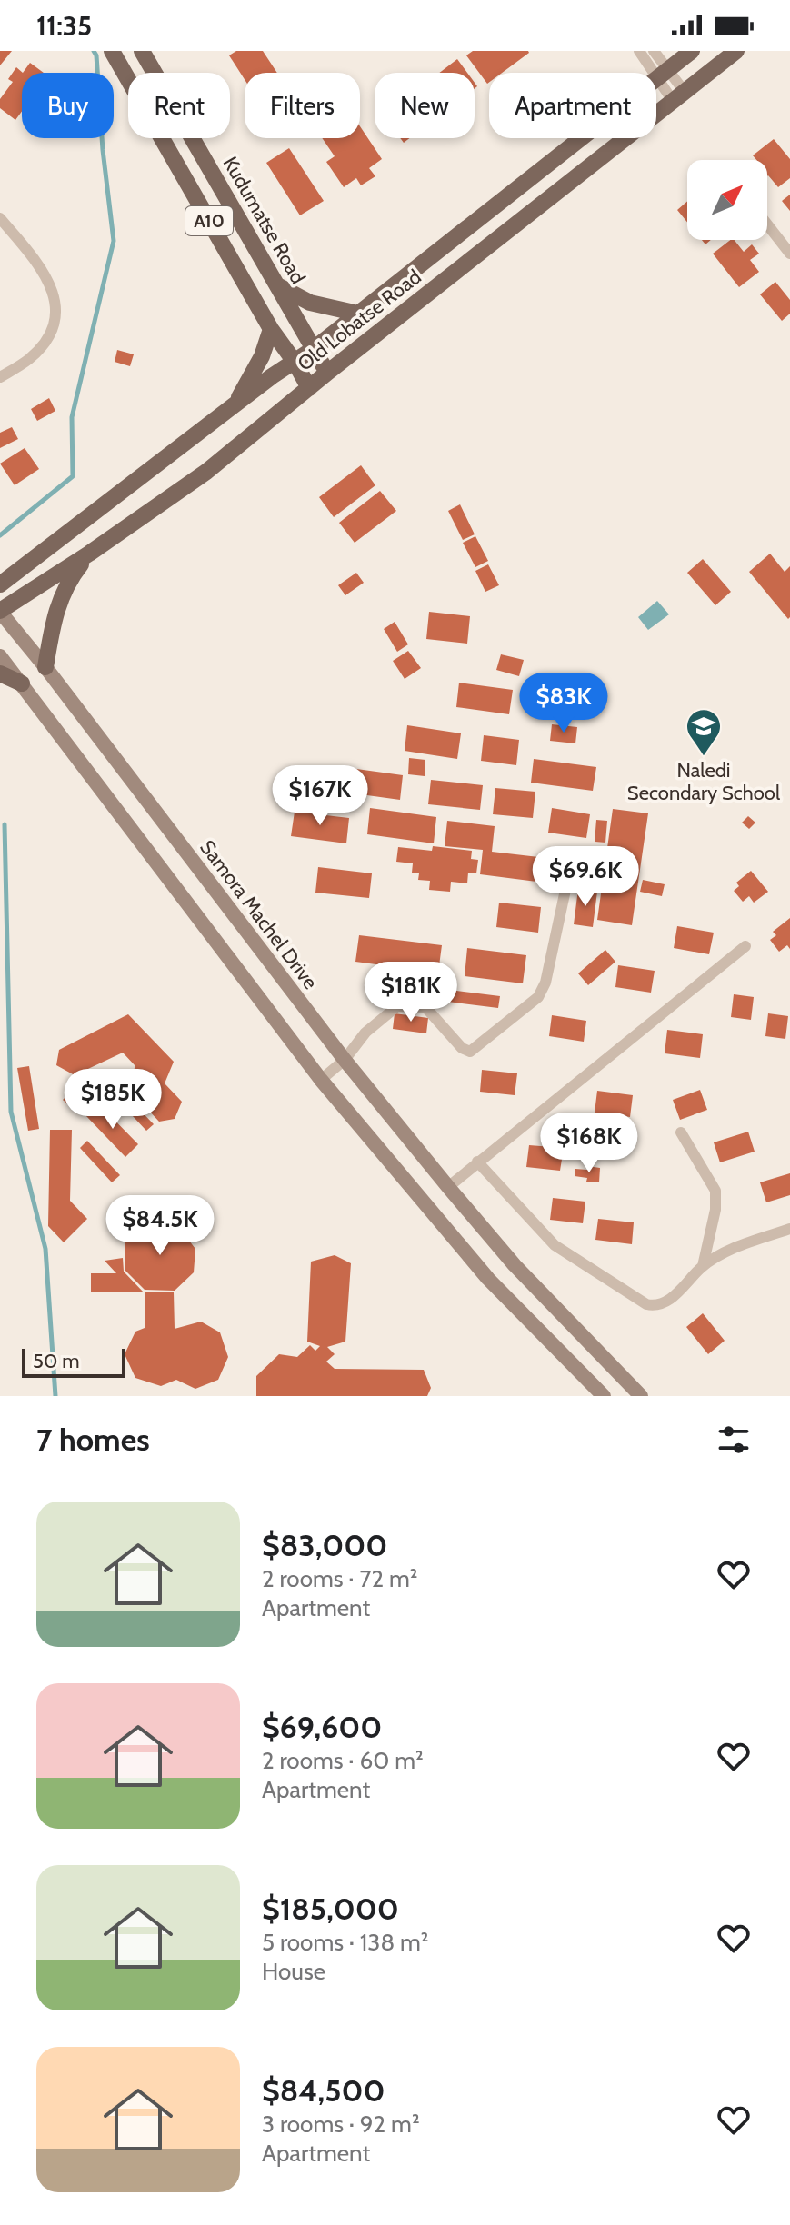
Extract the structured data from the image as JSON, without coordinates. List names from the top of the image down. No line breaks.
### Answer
{"streets":{"main road":["Kudumatse Road","A10","Old Lobatse Road","Samora Machel Drive"]},"crossings":[["Kudumatse Road","Old Lobatse Road"],["A10","Old Lobatse Road"],["Old Lobatse Road","Samora Machel Drive"]],"places":{"school or university":["Naledi Secondary School"]},"scale_bar":"50 m","north":"top right","page":{"status":"11:35","chip":["Buy","Rent","Filters","New","Apartment"],"price":["$83K","$167K","$69.6K","$181K","$185K","$168K","$84.5K"],"scale":"50 m","heading":"7 homes","list":[{"name":"$83,000","note":"2 rooms · 72 m² · Apartment"},{"name":"$69,600","note":"2 rooms · 60 m² · Apartment"},{"name":"$185,000","note":"5 rooms · 138 m² · House"},{"name":"$84,500","note":"3 rooms · 92 m² · Apartment"}]}}
